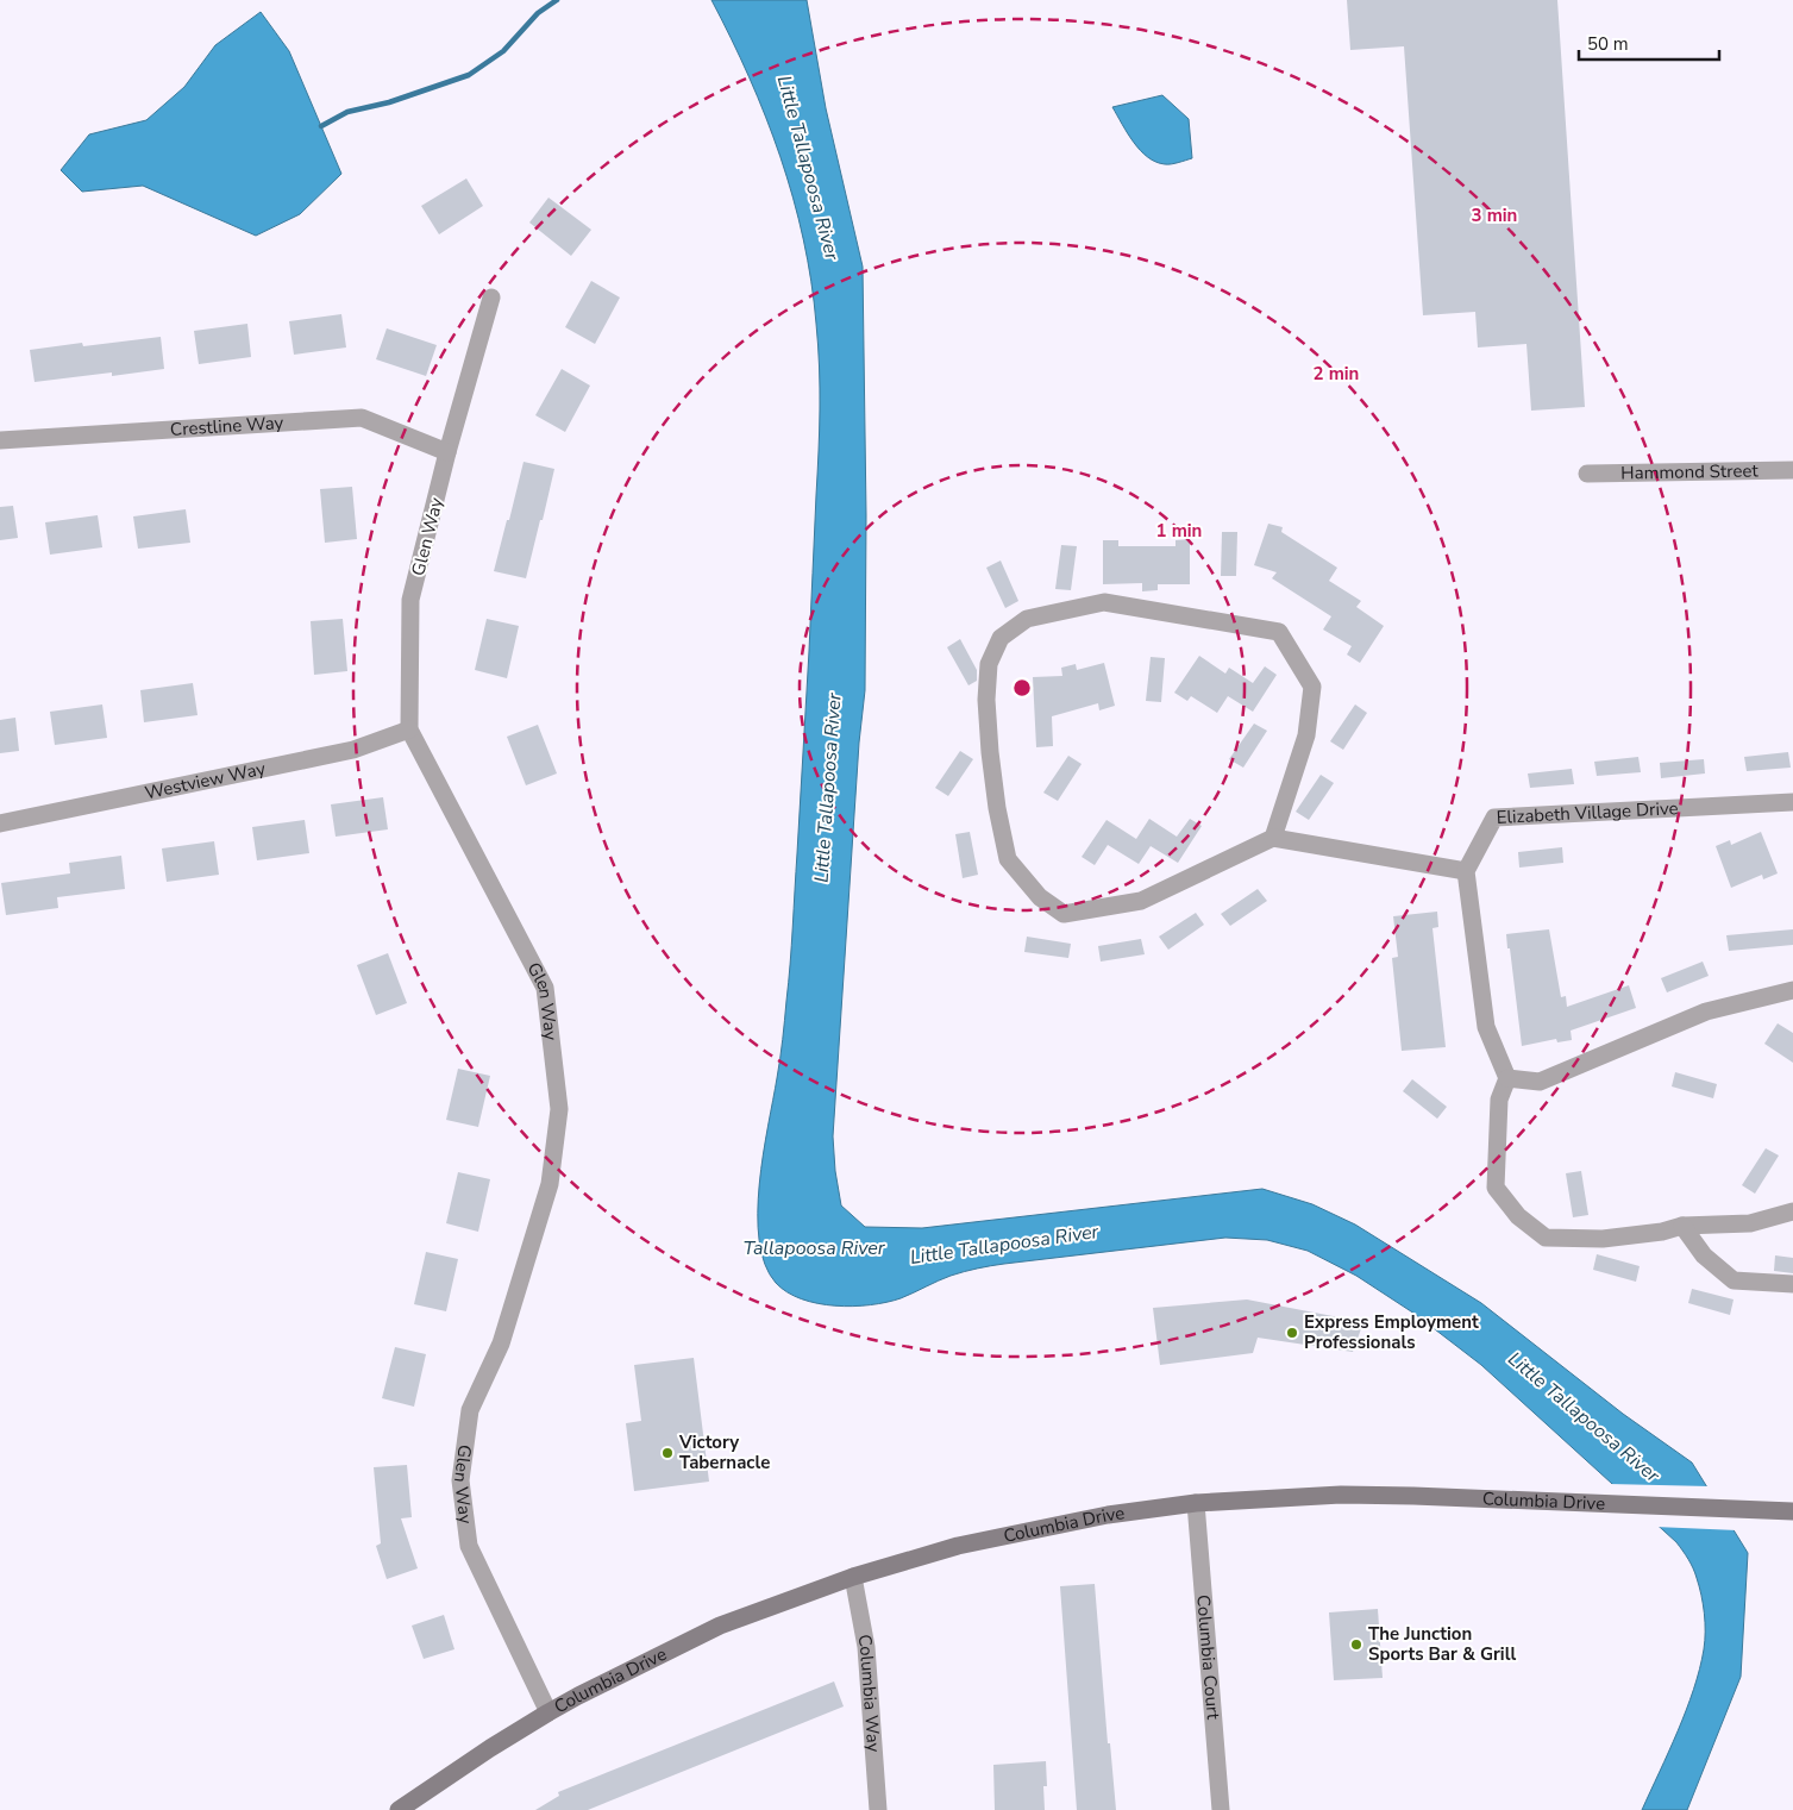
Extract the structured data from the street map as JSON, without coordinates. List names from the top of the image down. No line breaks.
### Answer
{"streets":{"main road":["Columbia Drive"],"street":["Crestline Way","Hammond Street","Glen Way","Westview Way","Elizabeth Village Drive","Columbia Court","Columbia Way"]},"crossings":[["Crestline Way","Glen Way"],["Glen Way","Westview Way"],["Glen Way","Columbia Drive"],["Columbia Drive","Columbia Court"],["Columbia Drive","Columbia Way"]],"water":["Little Tallapoosa River","Tallapoosa River"],"places":["Express Employment Professionals","Victory Tabernacle","The Junction Sports Bar & Grill"],"scale_bar":"50 m","rings":["3 min","2 min","1 min"]}
